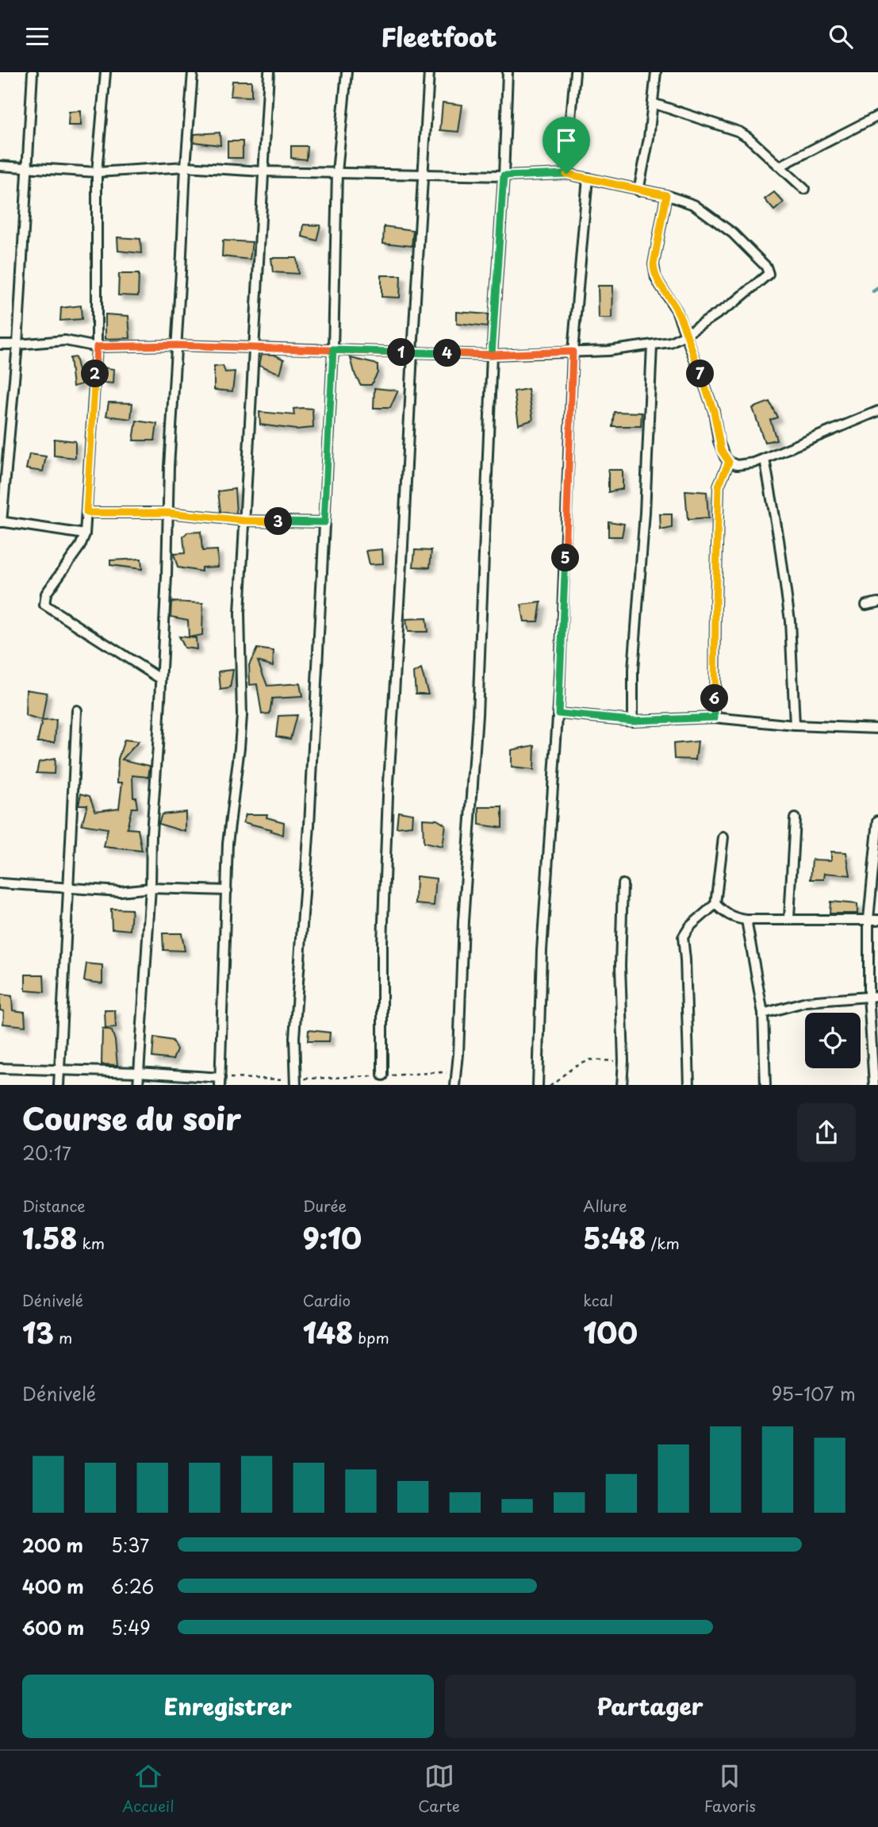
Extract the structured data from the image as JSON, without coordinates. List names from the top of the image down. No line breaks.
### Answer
{"page":{"header":"Fleetfoot","pins":["1","4","2","7","3","5","6"],"heading":["Course du soir","20:17"],"stats":[["Distance","1.58 km"],["Durée","9:10"],["Allure","5:48 /km"],["Dénivelé","13 m"],["Cardio","148 bpm"],["kcal","100"]],"chart":["Dénivelé","95–107 m"],"list":[{"name":"200 m","note":"5:37"},{"name":"400 m","note":"6:26"},{"name":"600 m","note":"5:49"}],"buttons":["Enregistrer","Partager"],"tabs":["Accueil","Carte","Favoris"]}}
